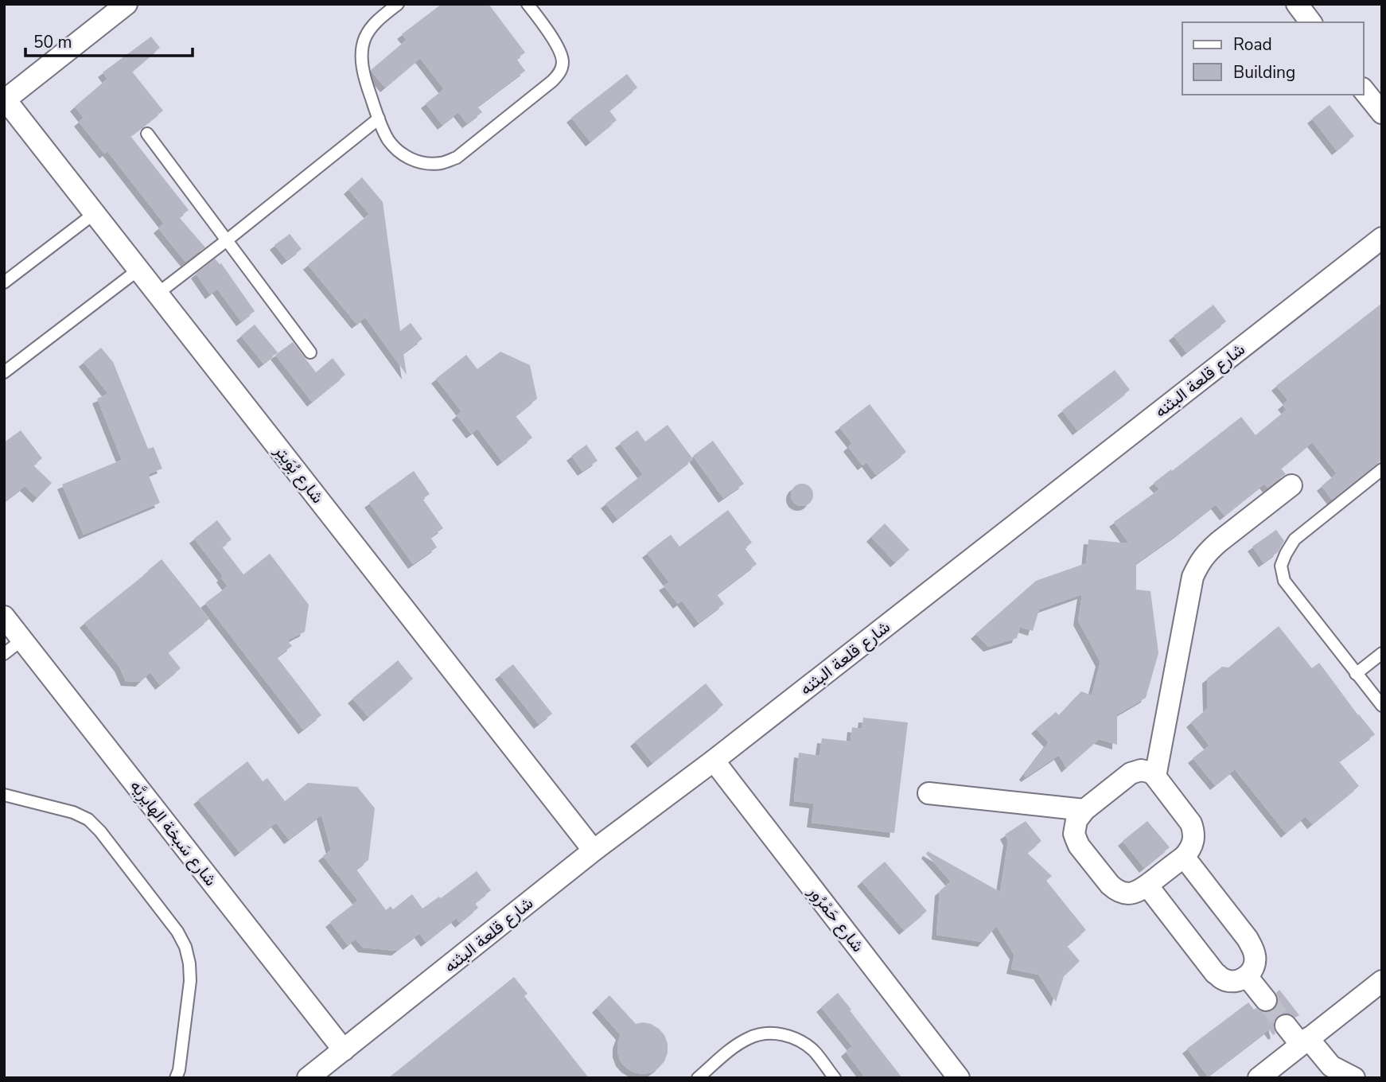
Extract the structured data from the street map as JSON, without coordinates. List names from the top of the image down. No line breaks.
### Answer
{"streets":{"street":["شارع قلعة البثنه","شارع بُوَيتِر","شارع سَبخة الهايرِيَّه","شارع حَمْرُور"]},"crossings":[["شارع قلعة البثنه","شارع بُوَيتِر"],["شارع قلعة البثنه","شارع سَبخة الهايرِيَّه"],["شارع قلعة البثنه","شارع حَمْرُور"]],"legend":["Road","Building"],"scale_bar":"50 m"}
